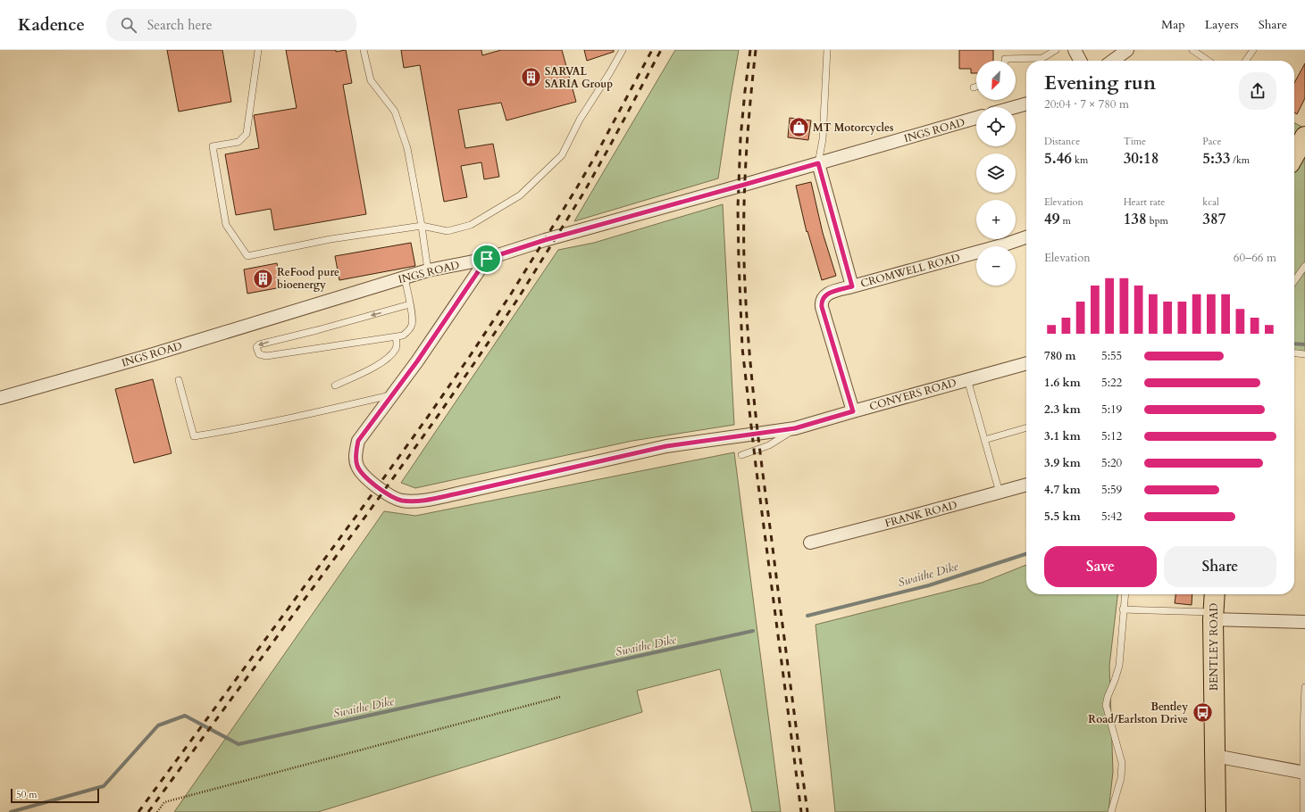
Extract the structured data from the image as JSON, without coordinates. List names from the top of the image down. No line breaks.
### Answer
{"streets":{"highway":["BENTLEY ROAD"],"street":["INGS ROAD","CROMWELL ROAD","CONYERS ROAD","FRANK ROAD"]},"crossings":[["INGS ROAD","CONYERS ROAD"],["CROMWELL ROAD","CONYERS ROAD"]],"water":["Swaithe Dike"],"places":{"building":["SARVAL SARIA Group","ReFood pure bioenergy"],"shop":["MT Motorcycles"],"bus stop":["Bentley Road/Earlston Drive"]},"scale_bar":"50 m","north":"bottom left","page":{"header":"Kadence","search":"Search here","nav":["Map","Layers","Share"],"map_buttons":["+","−"],"heading":["Evening run","20:04 · 7 × 780 m"],"stats":[["Distance","5.46 km"],["Time","30:18"],["Pace","5:33 /km"],["Elevation","49 m"],["Heart rate","138 bpm"],["kcal","387"]],"chart":["Elevation","60–66 m"],"list":[{"name":"780 m","note":"5:55"},{"name":"1.6 km","note":"5:22"},{"name":"2.3 km","note":"5:19"},{"name":"3.1 km","note":"5:12"},{"name":"3.9 km","note":"5:20"},{"name":"4.7 km","note":"5:59"},{"name":"5.5 km","note":"5:42"}],"buttons":["Save","Share"],"scale":"50 m"}}
